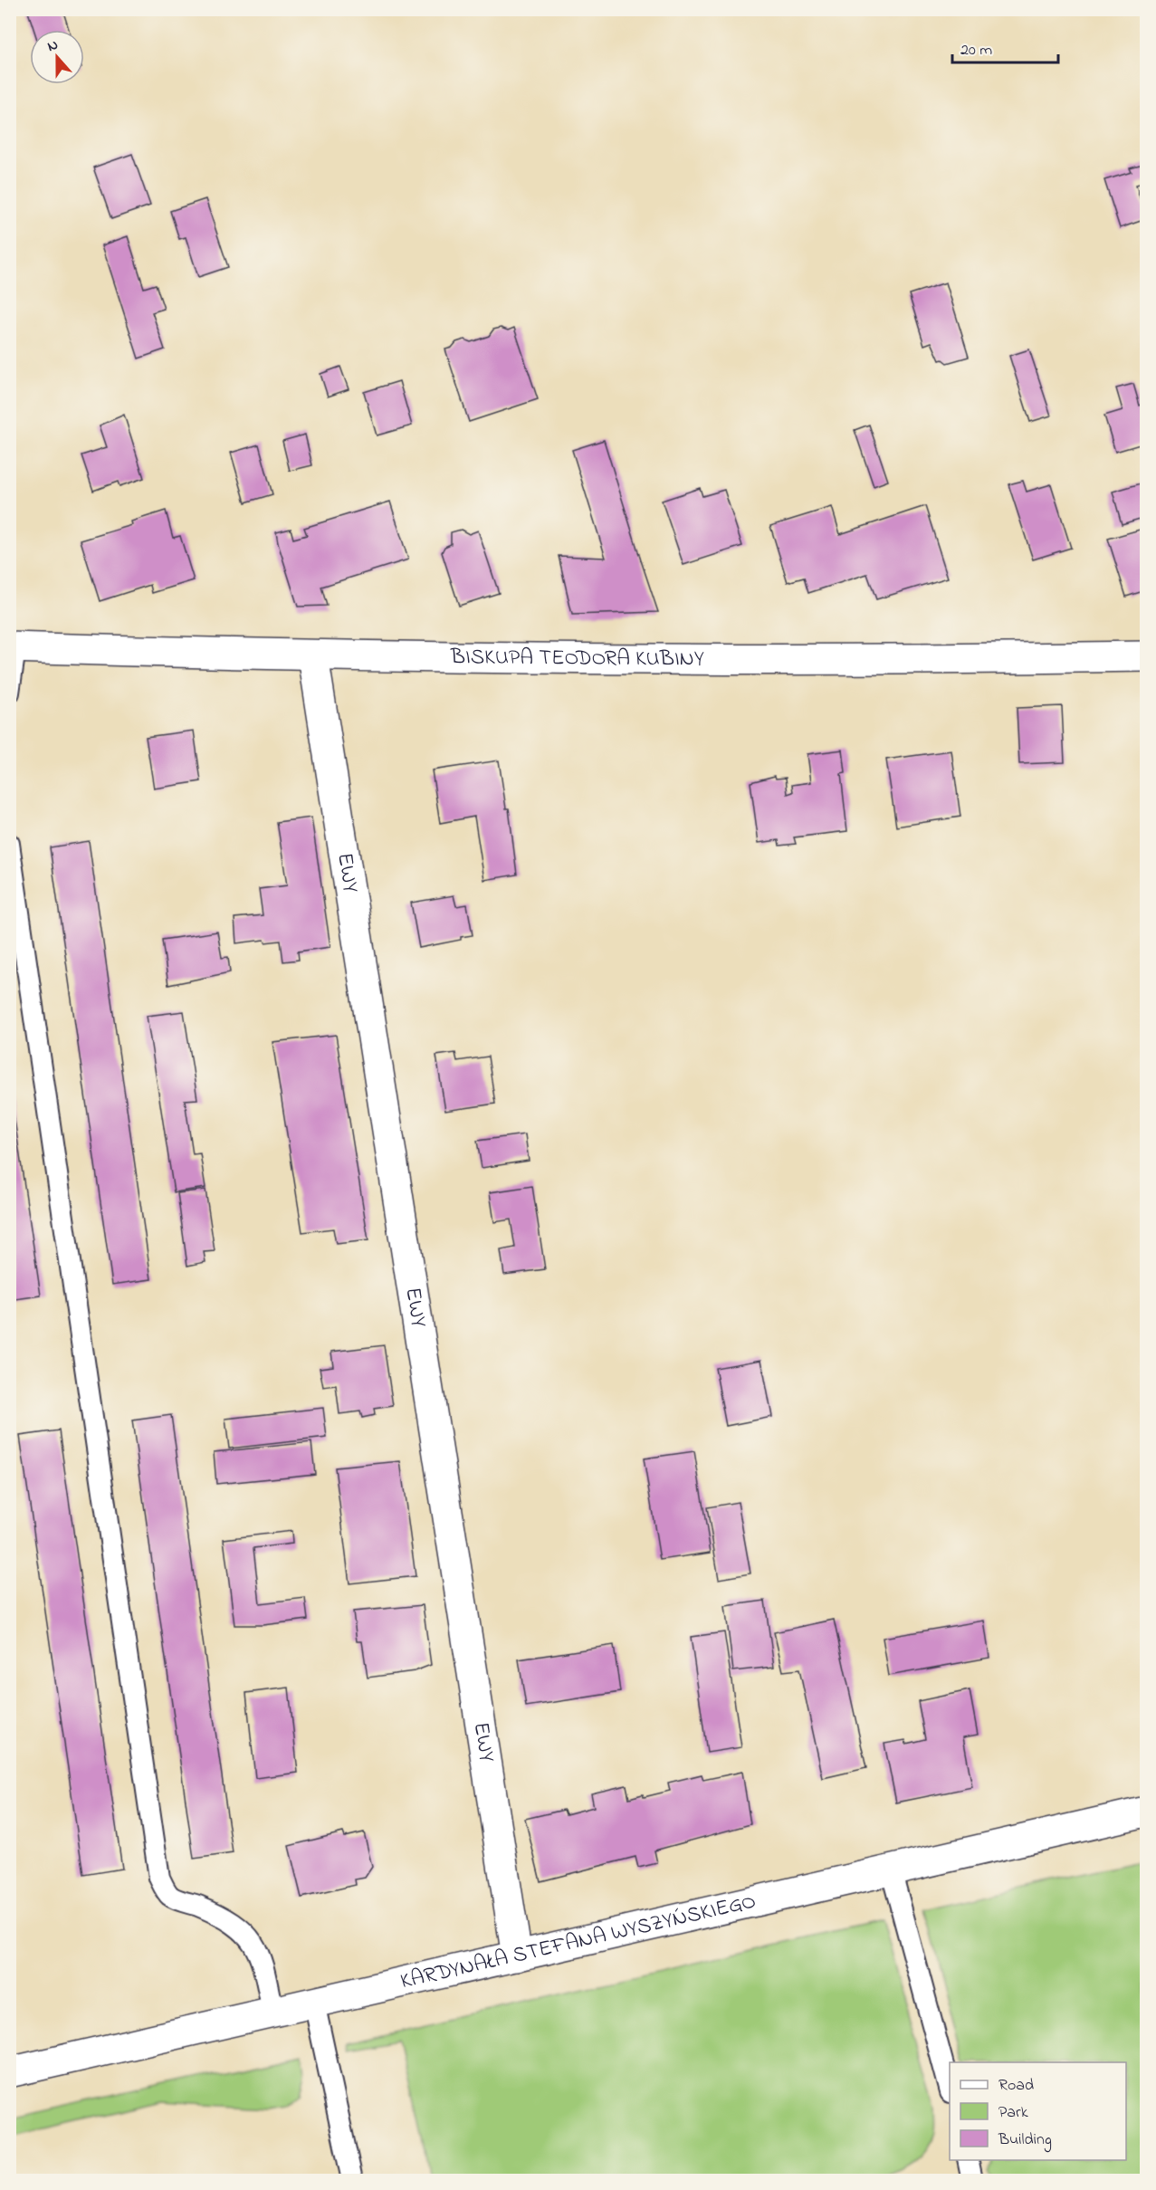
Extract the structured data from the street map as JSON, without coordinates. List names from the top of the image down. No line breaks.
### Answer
{"streets":{"street":["BISKUPA TEODORA KUBINY","EWY","KARDYNAŁA STEFANA WYSZYŃSKIEGO"]},"crossings":[["BISKUPA TEODORA KUBINY","EWY"],["EWY","KARDYNAŁA STEFANA WYSZYŃSKIEGO"]],"legend":["Road","Park","Building"],"scale_bar":"20 m","north":"top"}
